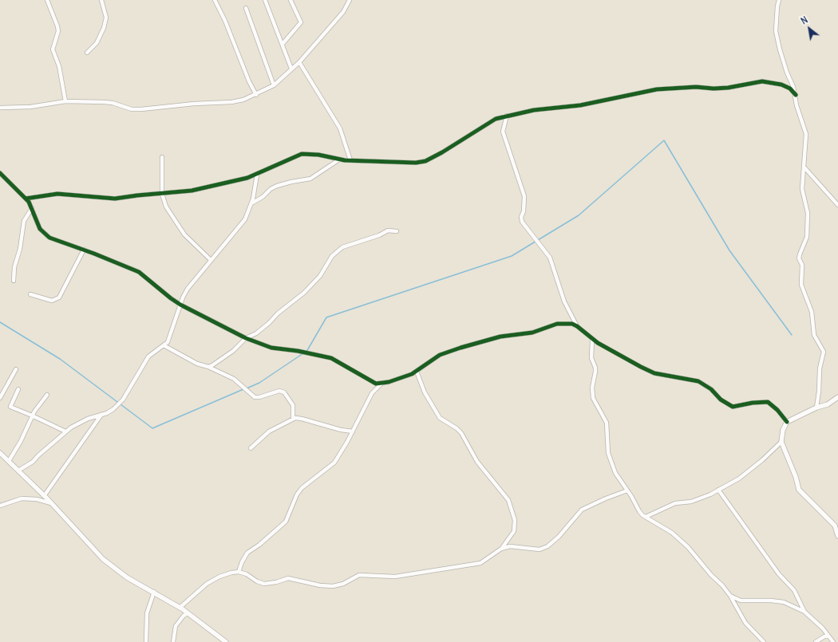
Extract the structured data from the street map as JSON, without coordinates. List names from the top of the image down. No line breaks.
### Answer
{"north":"top left"}
